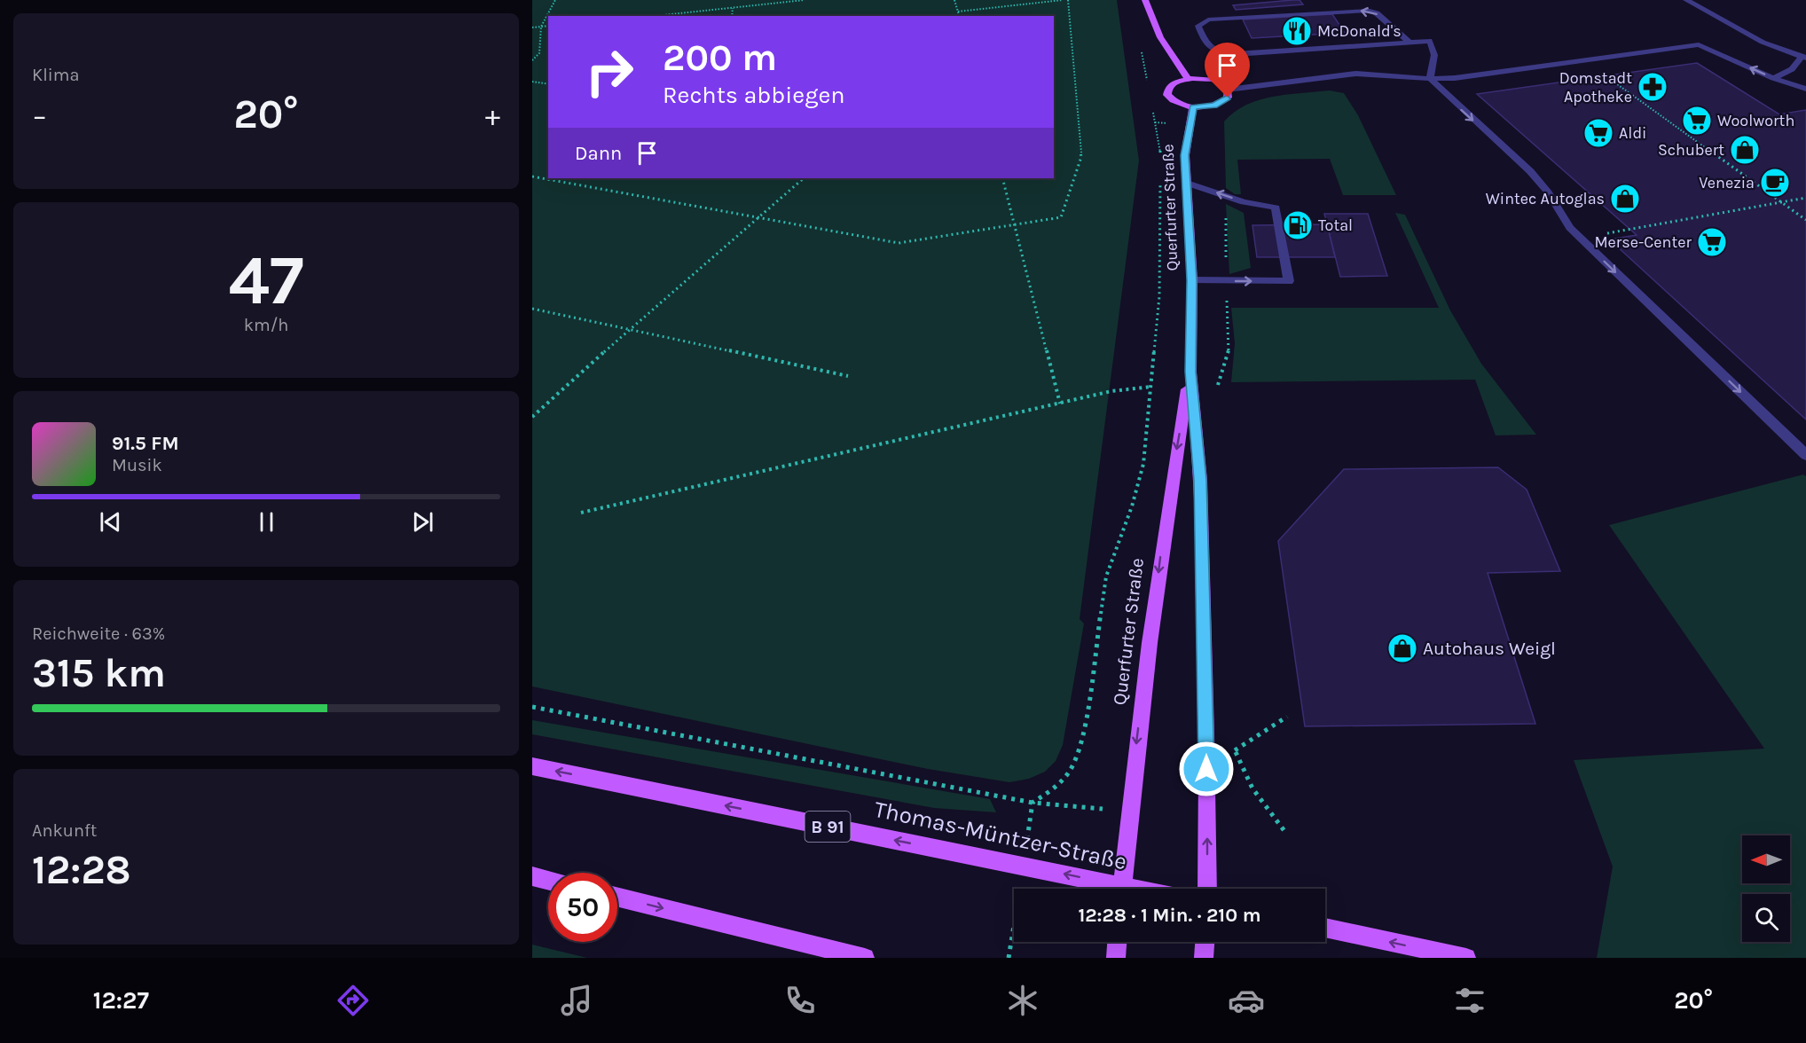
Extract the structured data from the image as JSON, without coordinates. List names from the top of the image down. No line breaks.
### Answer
{"streets":{"main road":["Querfurter Straße","B 91","Thomas-Müntzer-Straße"]},"places":{"restaurant":["McDonald's"],"pharmacy":["Domstadt Apotheke"],"supermarket":["Woolworth","Aldi","Merse-Center"],"shop":["Schubert","Wintec Autoglas","Autohaus Weigl"],"cafe":["Venezia"],"fuel station":["Total"]},"north":"left","page":{"tile":["Klima",["47","km/h"],["Reichweite · 63%","315 km"],["Ankunft","12:28"]],"turn":["200 m","Rechts abbiegen"],"heat":["−","20°","+"],"then":"Dann","song":["91.5 FM","Musik"],"limit":"50","trip":"12:28 · 1 Min. · 210 m","tabs":["12:27","20°"]}}
